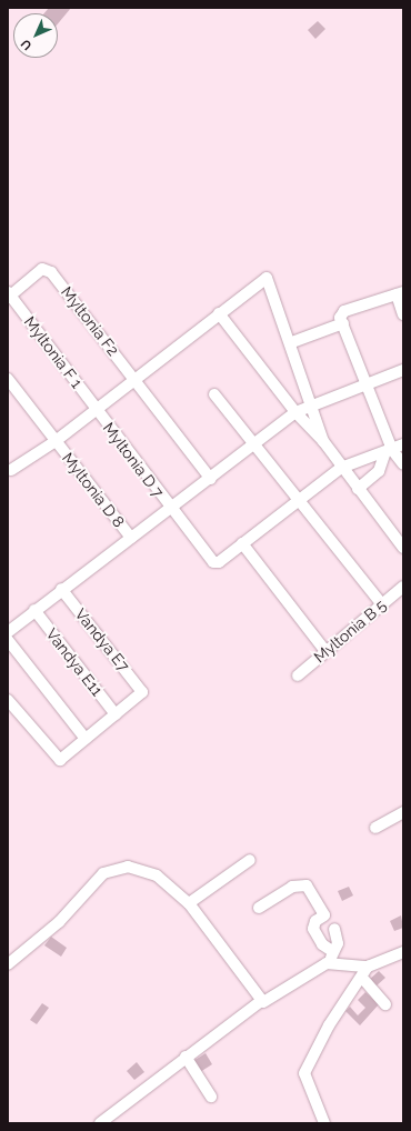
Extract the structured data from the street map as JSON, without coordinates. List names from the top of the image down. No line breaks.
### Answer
{"streets":{"street":["Myltonia F2","Myltonia F 1","Myltonia D 7","Myltonia D 8","Myltonia B 5","Vandya E7","Vandya E11"]},"crossings":[["Myltonia F2","Myltonia F 1"],["Myltonia F 1","Myltonia D 7"],["Vandya E7","Vandya E11"]],"north":"bottom left"}
